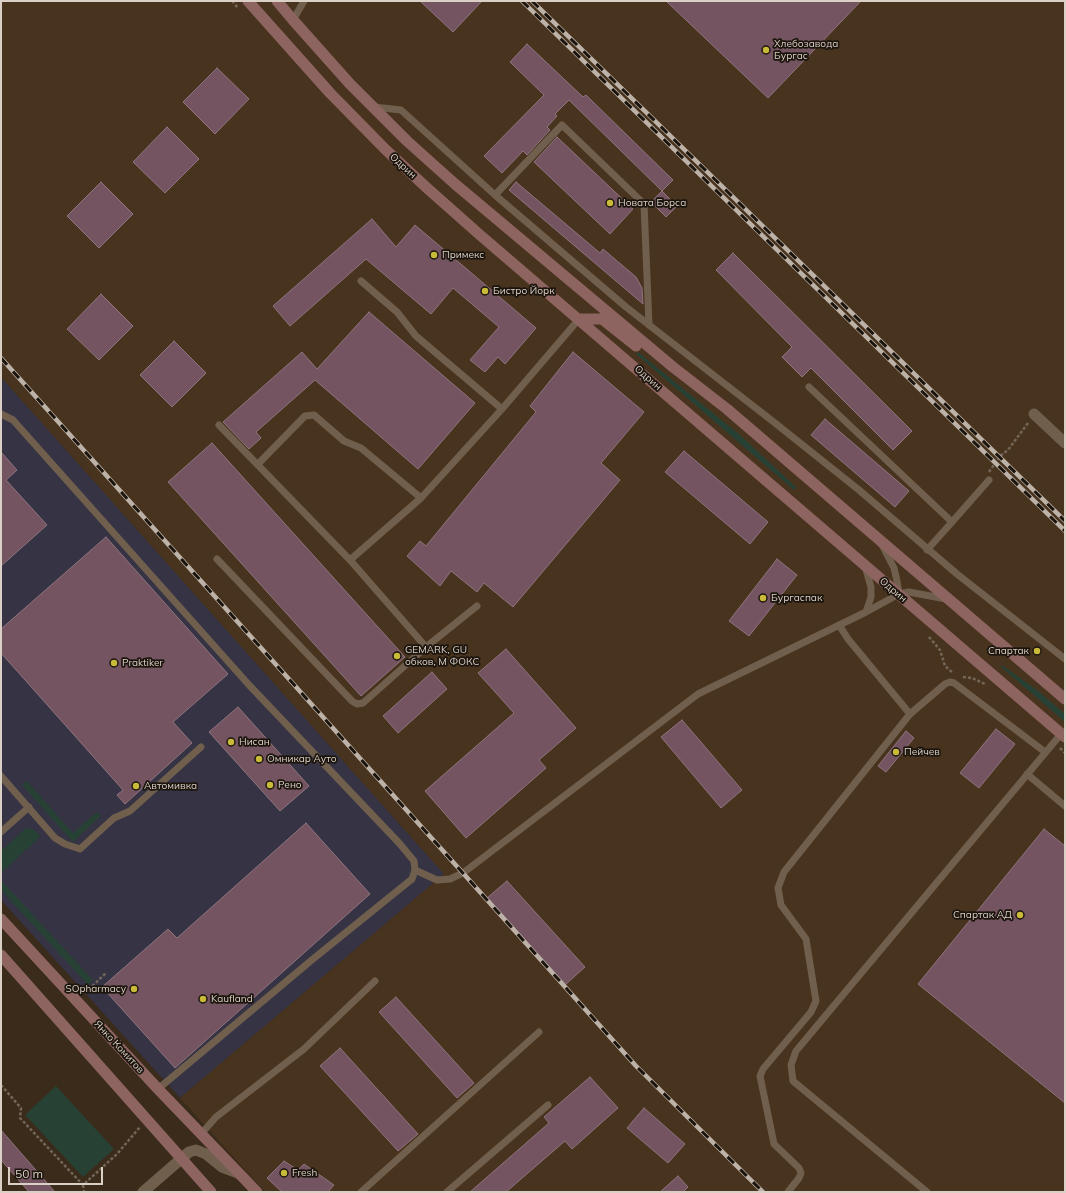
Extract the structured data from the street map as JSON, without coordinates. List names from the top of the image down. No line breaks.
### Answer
{"streets":{"main road":["Одрин","Янко Комитов"]},"places":["Хлебозавода Бургас","Новата Борса","Примекс","Бистро Йорк","Бургаспак","Спартак","GEMARK, GU обков, М ФОКС","Praktiker","Нисан","Пейчев","Омникар Ауто","Рено","Автомивка","Спартак АД","SOpharmacy","Kaufland","Fresh"],"scale_bar":"50 m"}
